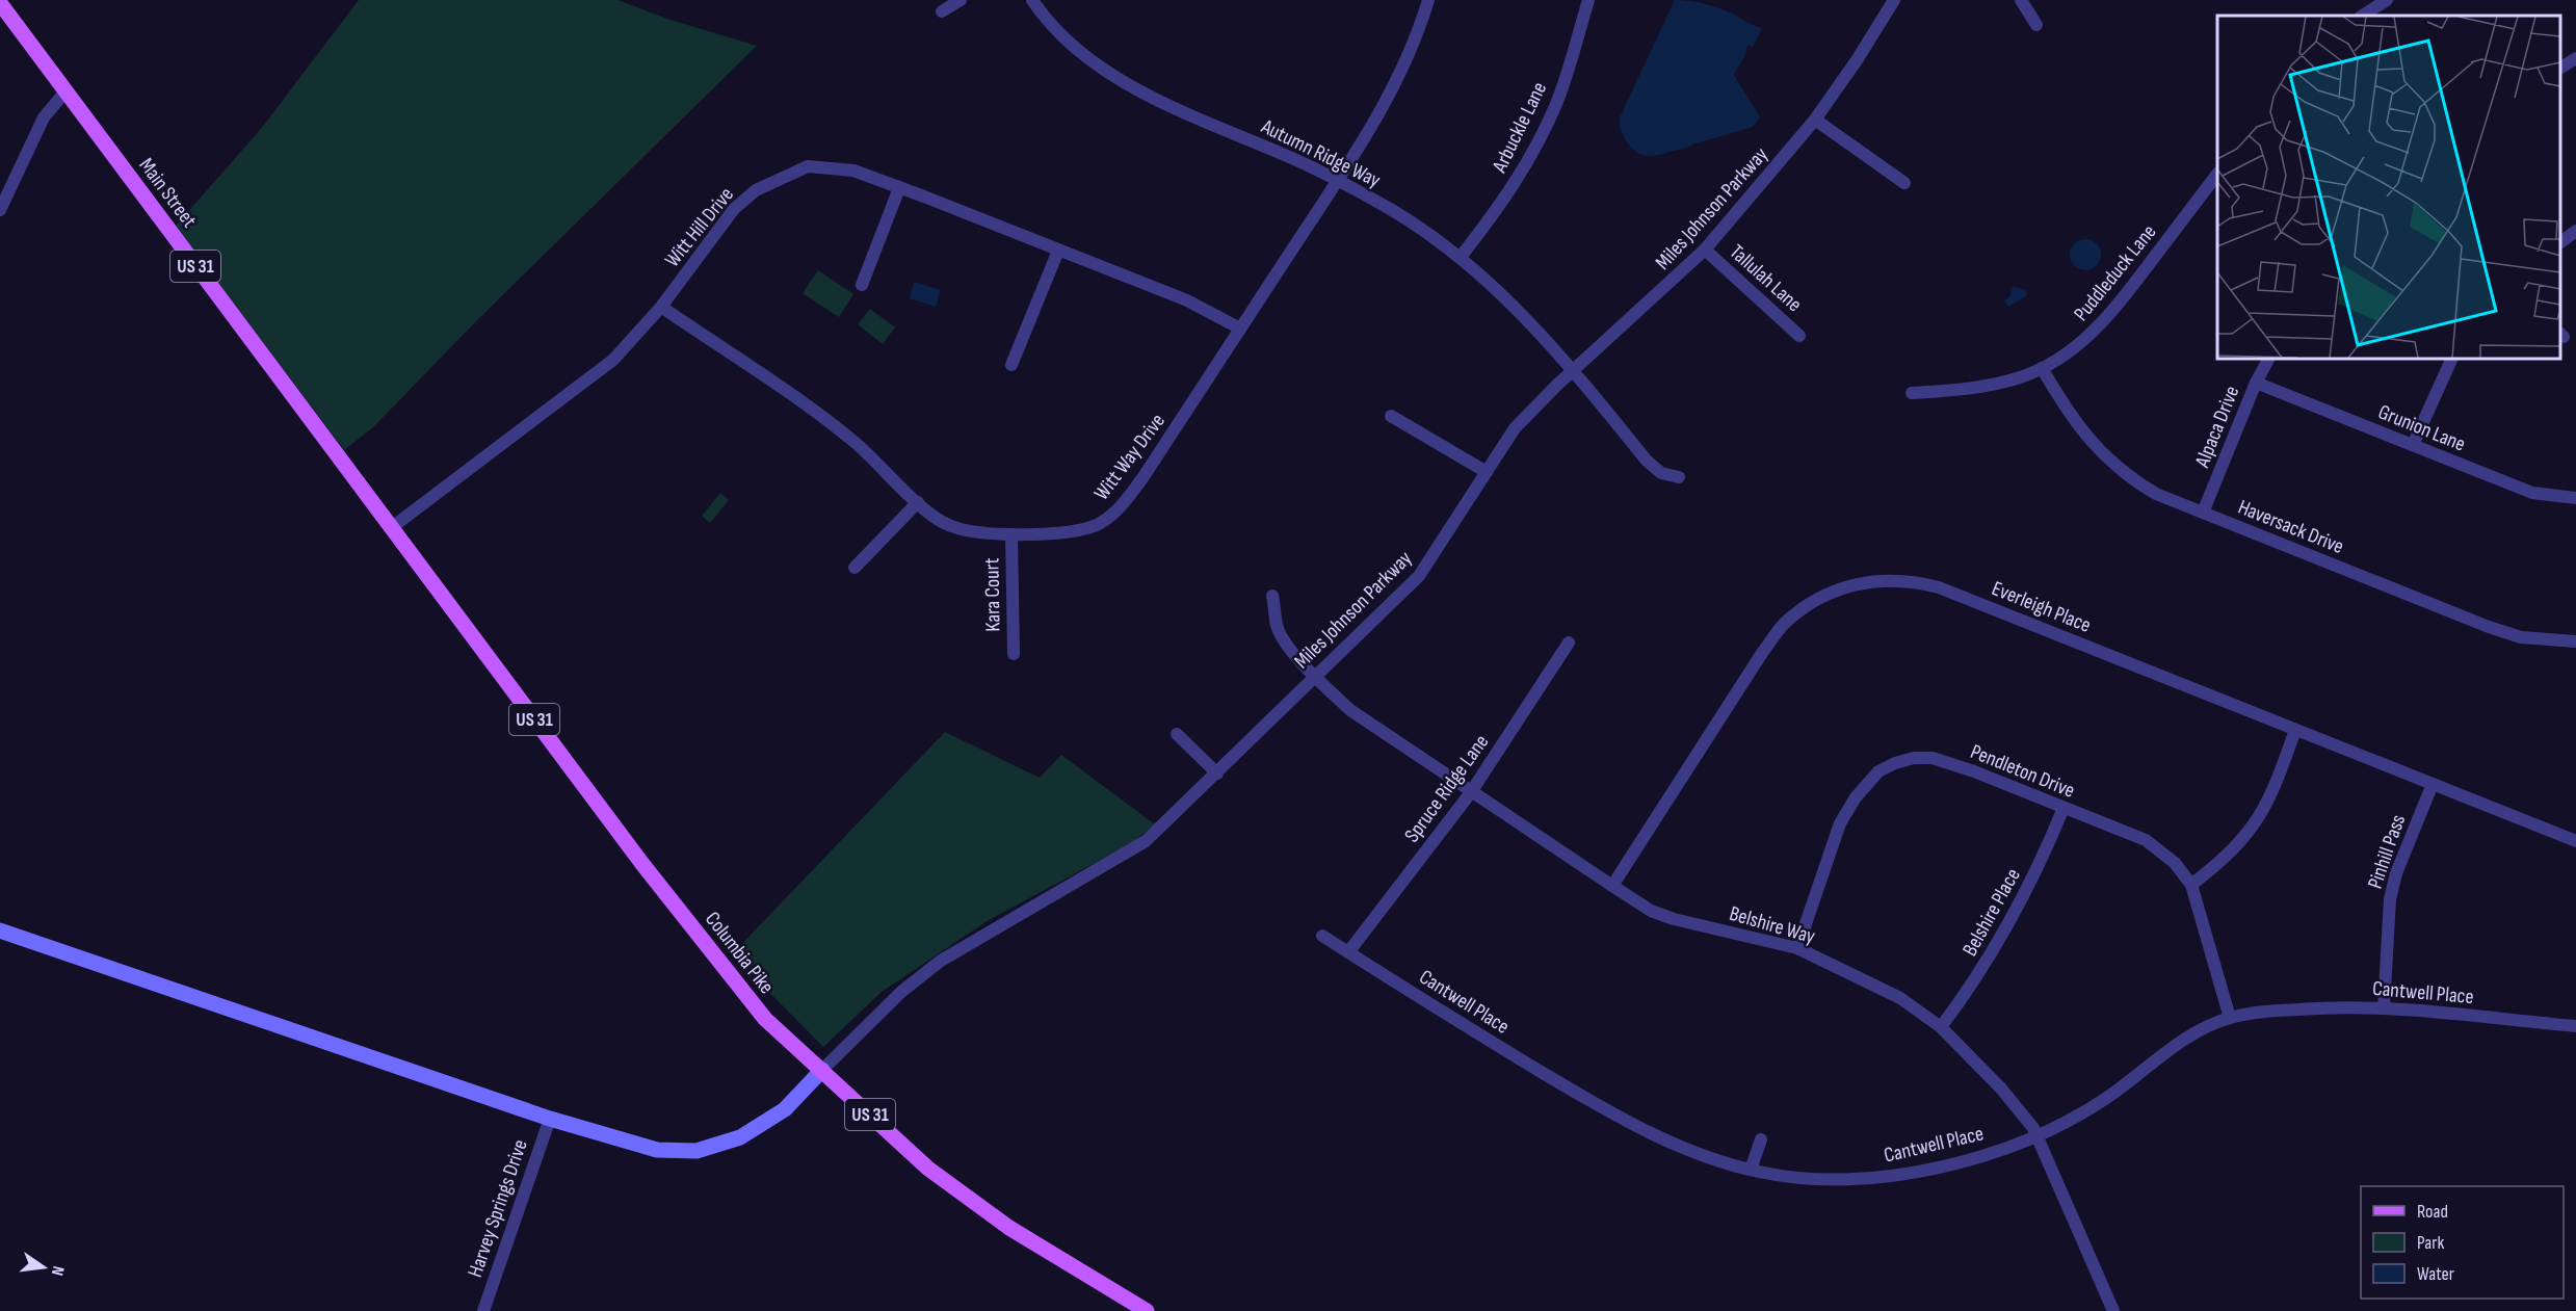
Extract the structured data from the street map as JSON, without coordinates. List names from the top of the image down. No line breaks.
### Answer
{"streets":{"main road":["Main Street","US 31","Columbia Pike"],"street":["Arbuckle Lane","Autumn Ridge Way","Miles Johnson Parkway","Witt Hill Drive","Puddleduck Lane","Tallulah Lane","Alpaca Drive","Grunion Lane","Witt Way Drive","Haversack Drive","Kara Court","Everleigh Place","Pendleton Drive","Spruce Ridge Lane","Pinhill Pass","Belshire Place","Belshire Way","Cantwell Place","Harvey Springs Drive"]},"crossings":[["Arbuckle Lane","Autumn Ridge Way"],["Autumn Ridge Way","Miles Johnson Parkway"],["Autumn Ridge Way","Witt Way Drive"],["Main Street","Witt Hill Drive"],["Main Street","Columbia Pike"],["Miles Johnson Parkway","Tallulah Lane"],["Miles Johnson Parkway","Belshire Way"],["Miles Johnson Parkway","Columbia Pike"],["Witt Hill Drive","Witt Way Drive"],["Witt Hill Drive","Columbia Pike"],["Puddleduck Lane","Haversack Drive"],["Alpaca Drive","Grunion Lane"],["Alpaca Drive","Haversack Drive"],["Witt Way Drive","Kara Court"],["Everleigh Place","Pinhill Pass"],["Everleigh Place","Belshire Way"],["Pendleton Drive","Belshire Place"],["Pendleton Drive","Belshire Way"],["Pendleton Drive","Cantwell Place"],["Spruce Ridge Lane","Belshire Way"],["Spruce Ridge Lane","Cantwell Place"],["Pinhill Pass","Cantwell Place"],["Belshire Place","Belshire Way"],["Belshire Way","Cantwell Place"]],"legend":["Road","Park","Water"],"north":"right"}
